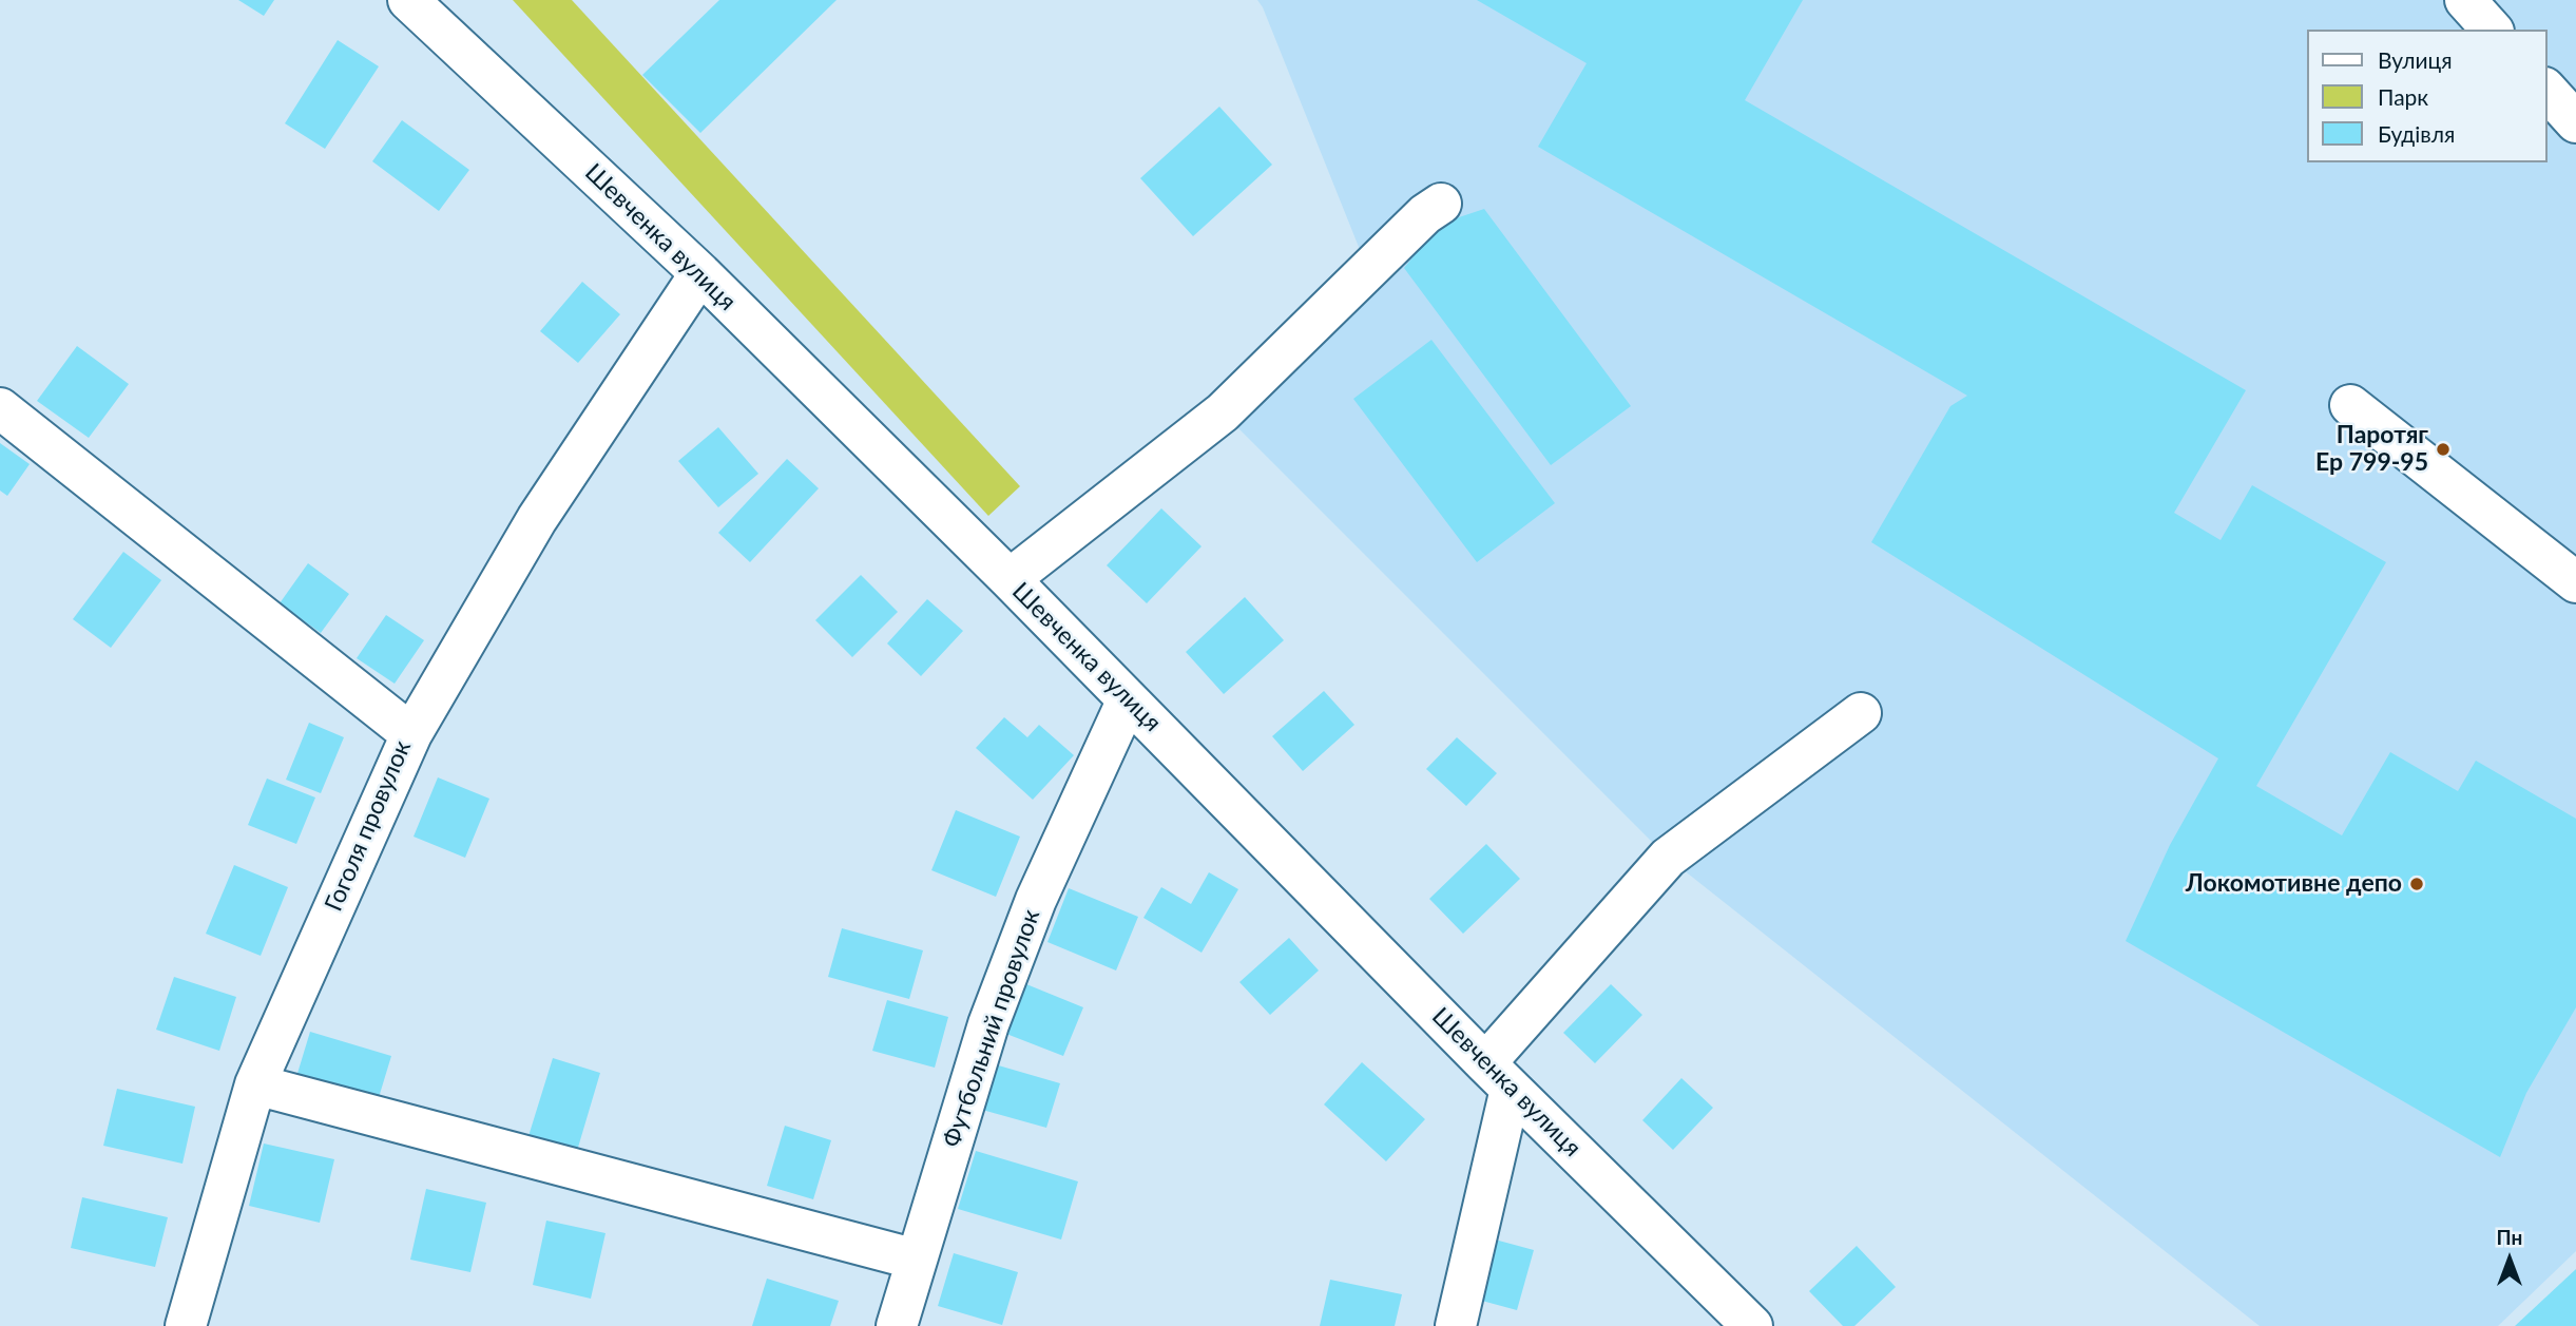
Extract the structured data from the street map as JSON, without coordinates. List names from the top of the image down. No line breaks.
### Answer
{"streets":{"street":["Шевченка вулиця","Гоголя провулок","Футбольний провулок"]},"crossings":[["Шевченка вулиця","Футбольний провулок"]],"places":["Паротяг Ер 799-95","Локомотивне депо"],"legend":["Вулиця","Парк","Будівля"],"north":"top"}
